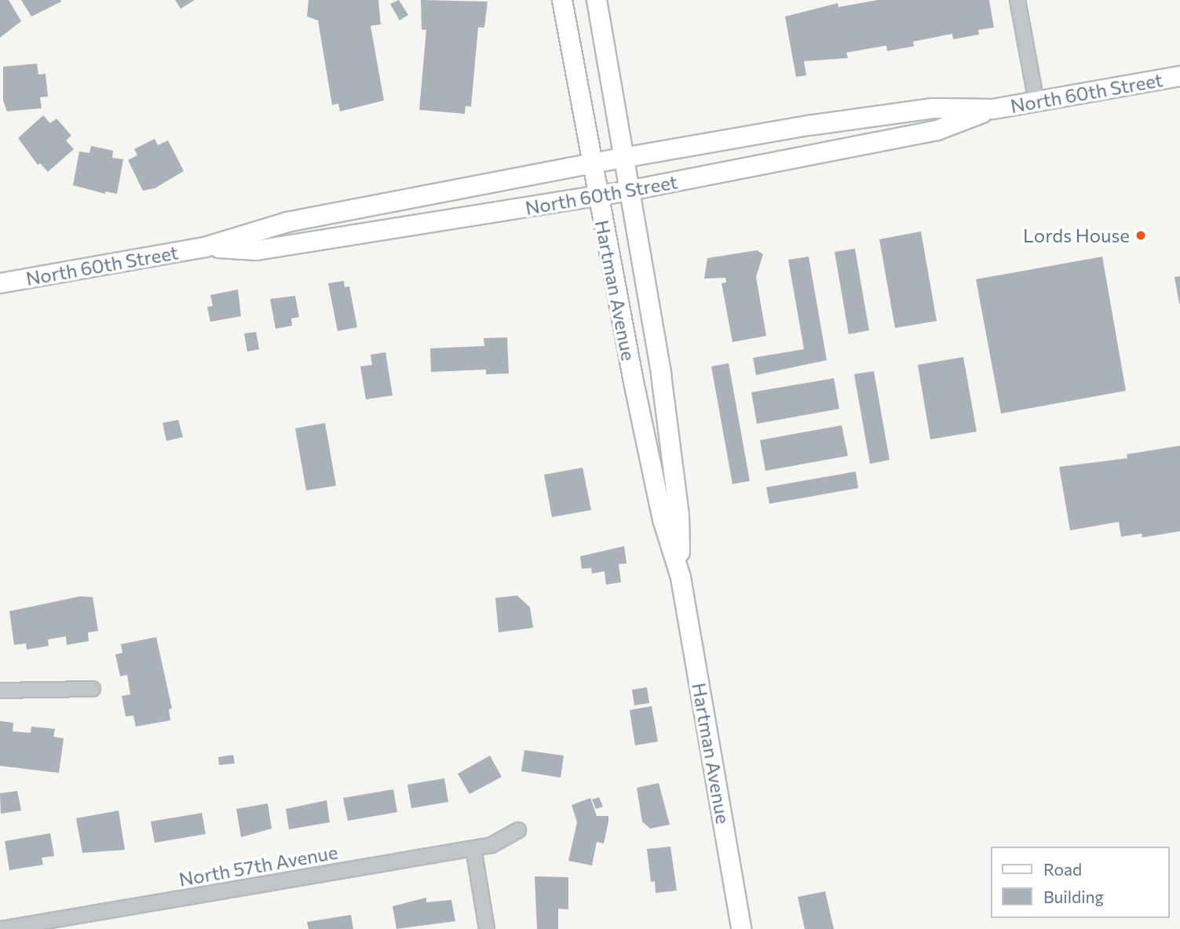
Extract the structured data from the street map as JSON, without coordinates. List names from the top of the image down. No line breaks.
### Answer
{"streets":{"main road":["North 60th Street","Hartman Avenue"],"street":["North 57th Avenue"]},"crossings":[["North 60th Street","Hartman Avenue"]],"places":["Lords House"],"legend":["Road","Building"]}
